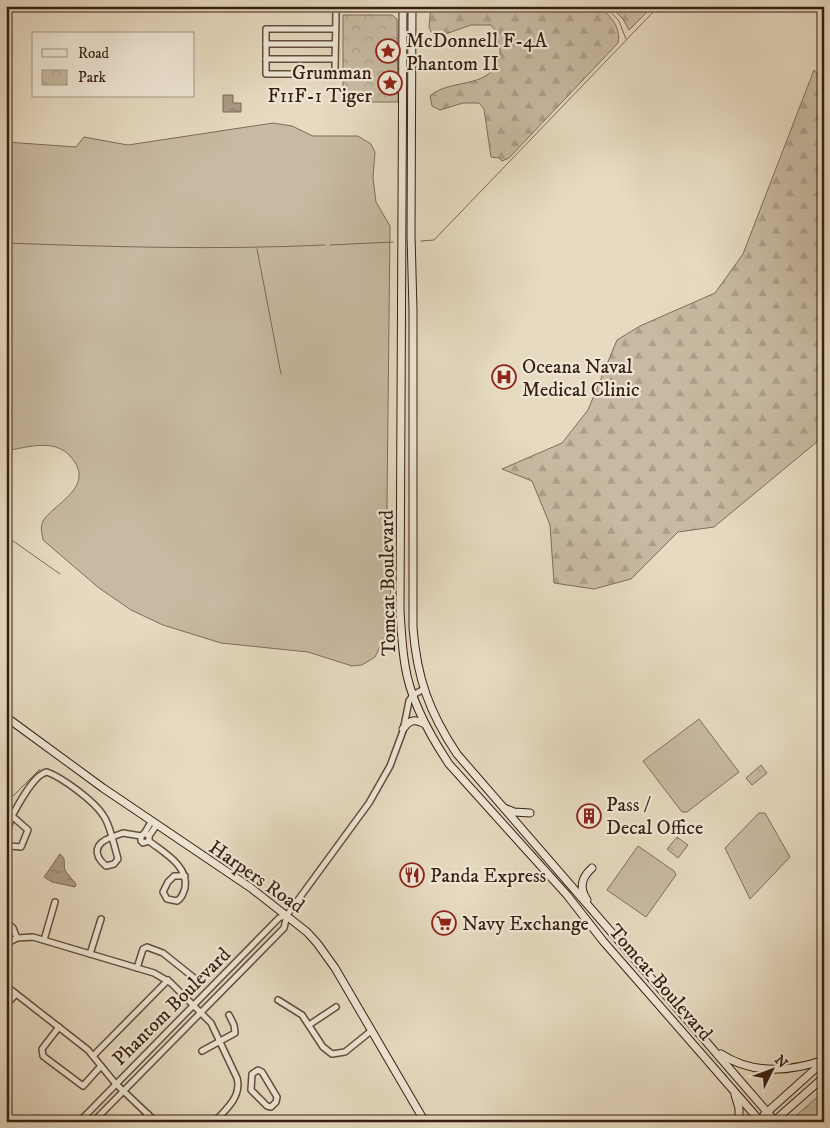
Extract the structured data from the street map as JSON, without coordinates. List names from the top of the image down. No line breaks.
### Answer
{"streets":{"main road":["Tomcat Boulevard","Harpers Road"],"street":["Phantom Boulevard"]},"crossings":[["Tomcat Boulevard","Phantom Boulevard"],["Harpers Road","Phantom Boulevard"]],"places":{"place":["McDonnell F-4A Phantom II","Grumman F11F-1 Tiger"],"hospital":["Oceana Naval Medical Clinic"],"building":["Pass / Decal Office"],"restaurant":["Panda Express"],"supermarket":["Navy Exchange"]},"legend":["Road","Park"],"north":"top right"}
